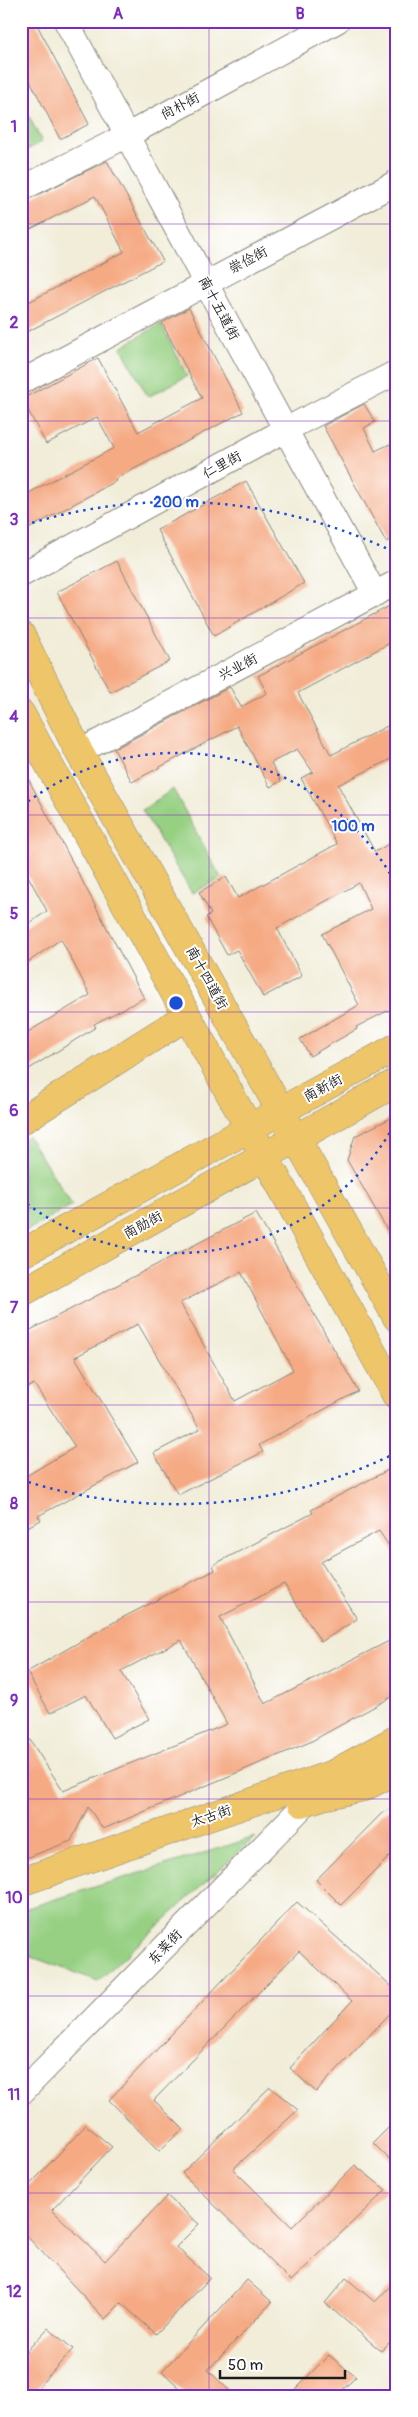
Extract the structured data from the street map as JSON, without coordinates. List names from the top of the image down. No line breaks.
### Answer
{"streets":{"main road":["南十四道街","南新街","南勋街","太古街"],"street":["尚朴街","崇俭街","南十五道街","仁里街","兴业街","东莱街"]},"crossings":[["尚朴街","南十五道街"],["崇俭街","南十五道街"],["南十五道街","仁里街"],["南十五道街","兴业街"],["兴业街","南十四道街"],["南十四道街","南新街"],["太古街","东莱街"]],"scale_bar":"50 m","grid":{"columns":["A","B"],"rows":["1","2","3","4","5","6","7","8","9","10","11","12"]},"rings":["200 m","100 m"]}
